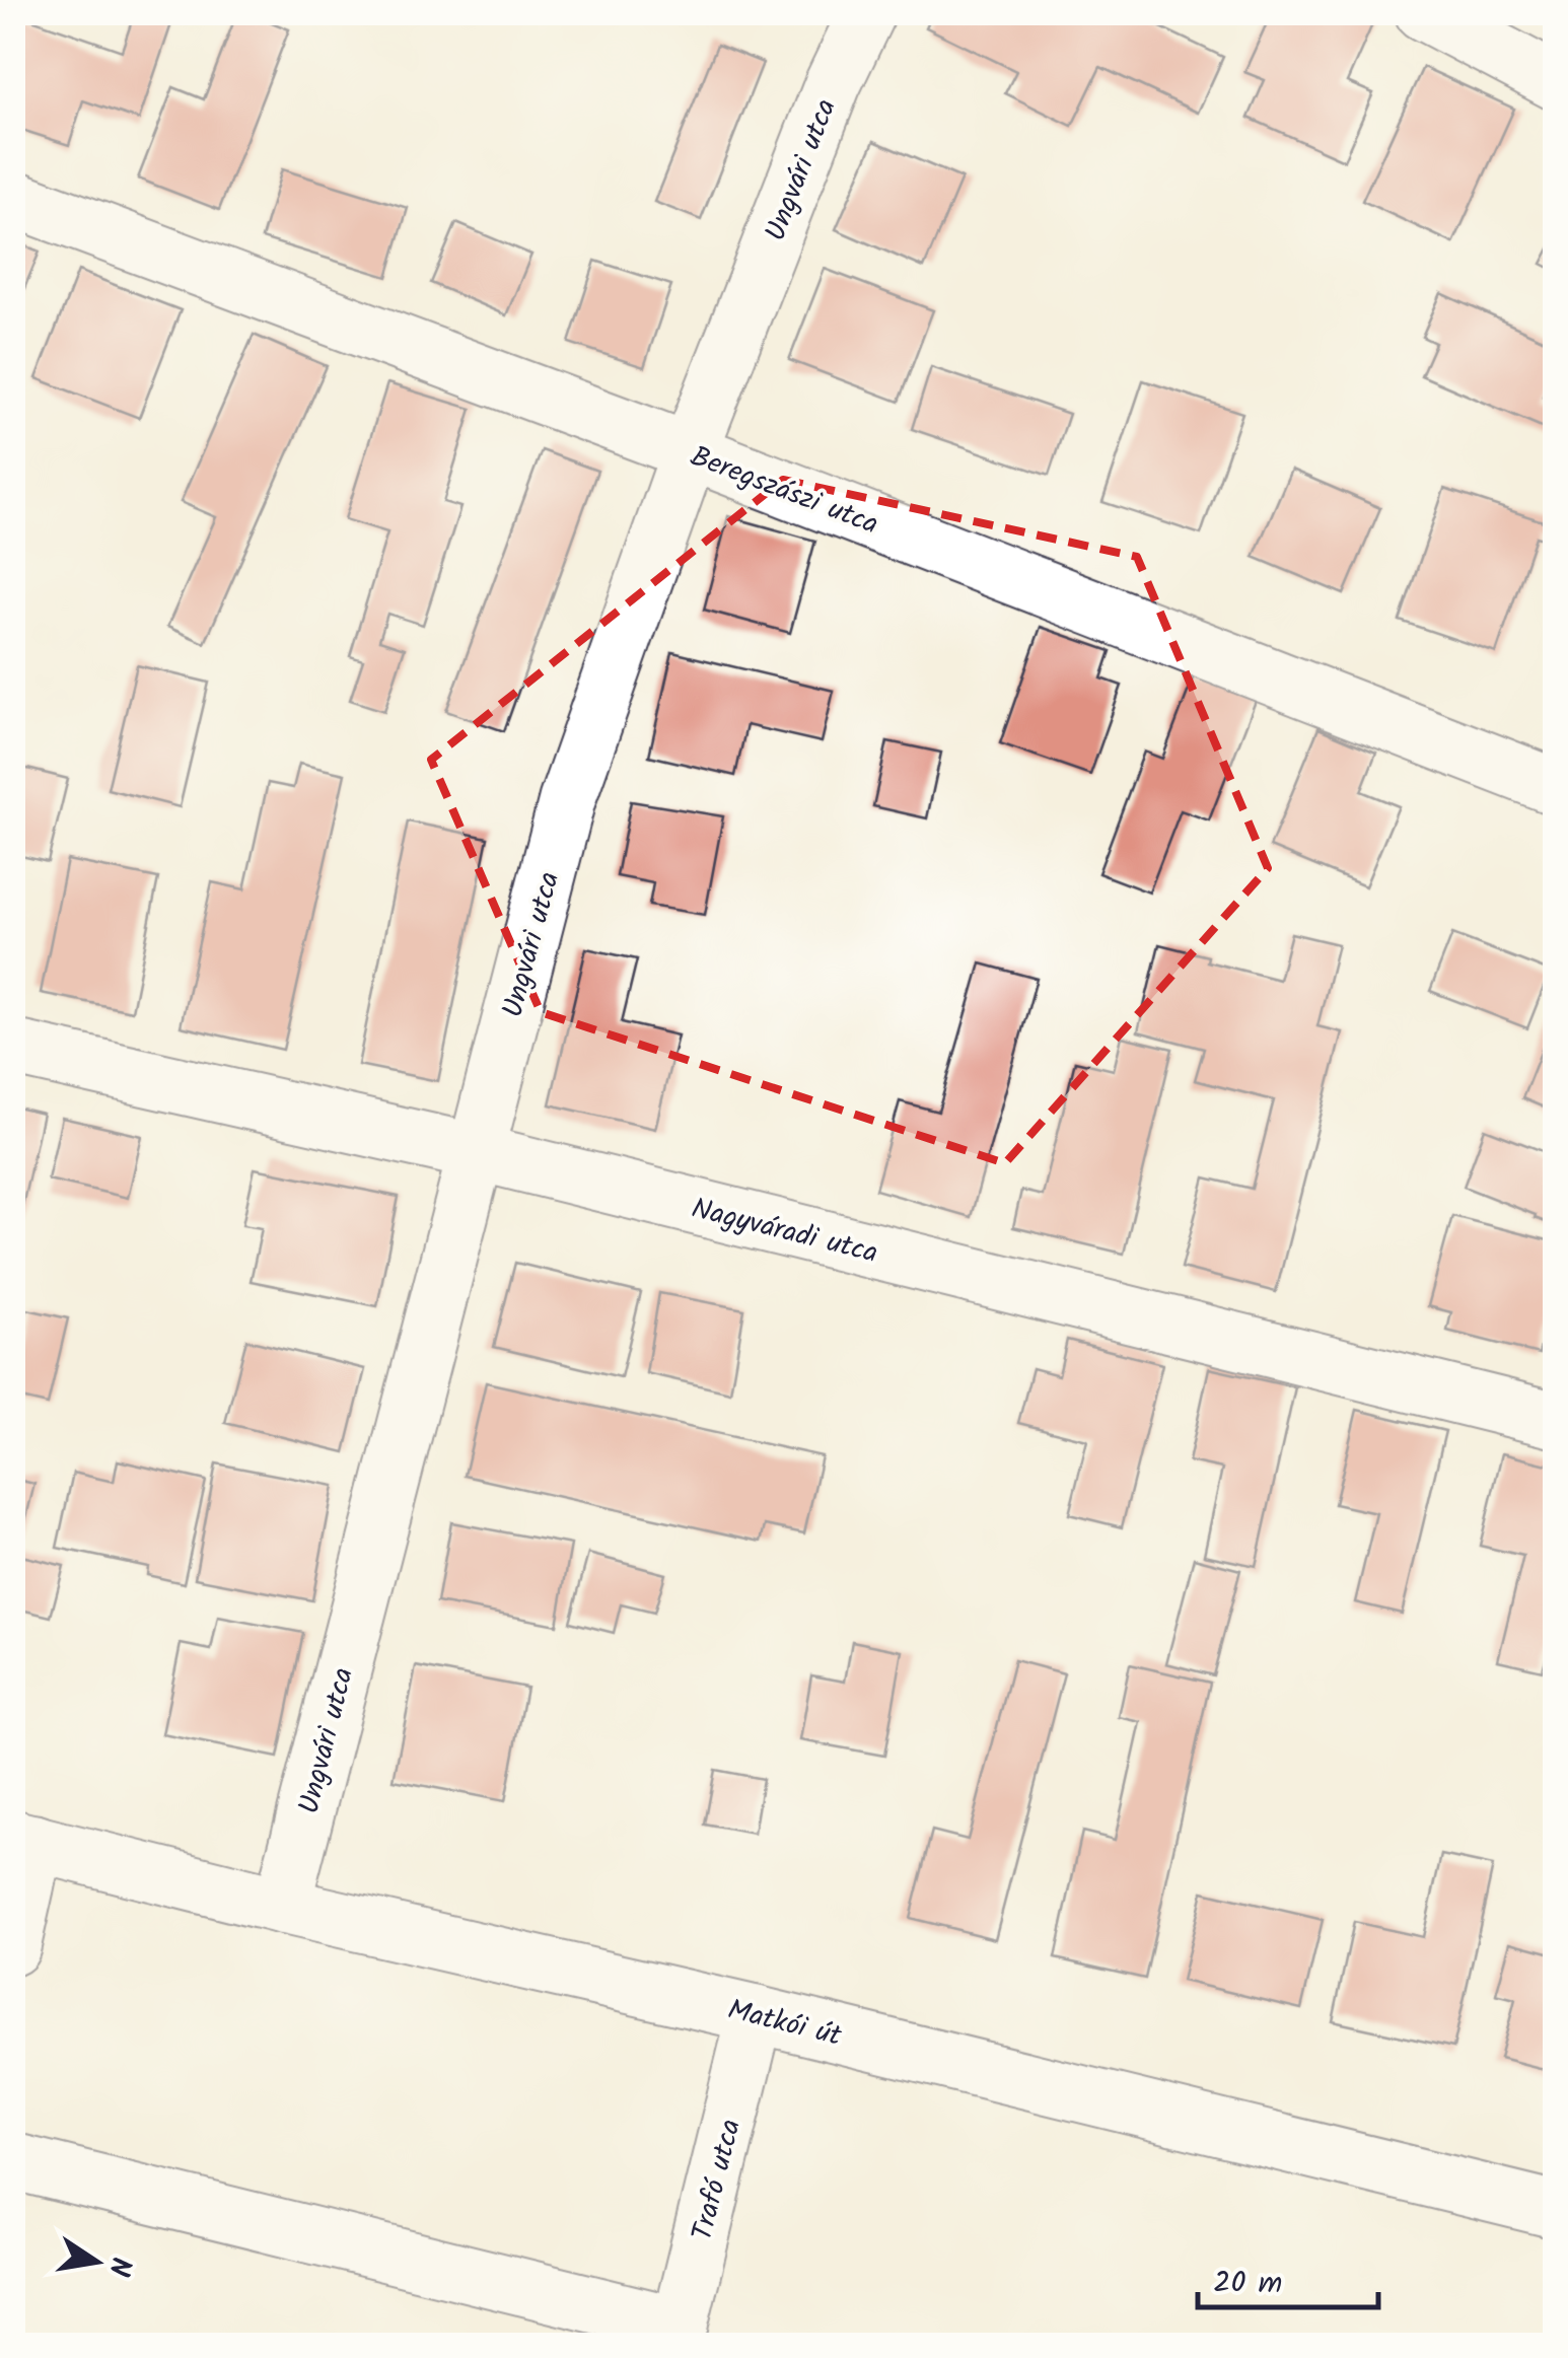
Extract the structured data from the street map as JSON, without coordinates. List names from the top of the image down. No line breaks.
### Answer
{"streets":{"street":["Ungvári utca","Beregszászi utca","Nagyváradi utca","Matkói út","Trafó utca"]},"crossings":[["Ungvári utca","Beregszászi utca"],["Ungvári utca","Nagyváradi utca"],["Ungvári utca","Matkói út"],["Matkói út","Trafó utca"]],"scale_bar":"20 m","north":"right"}
